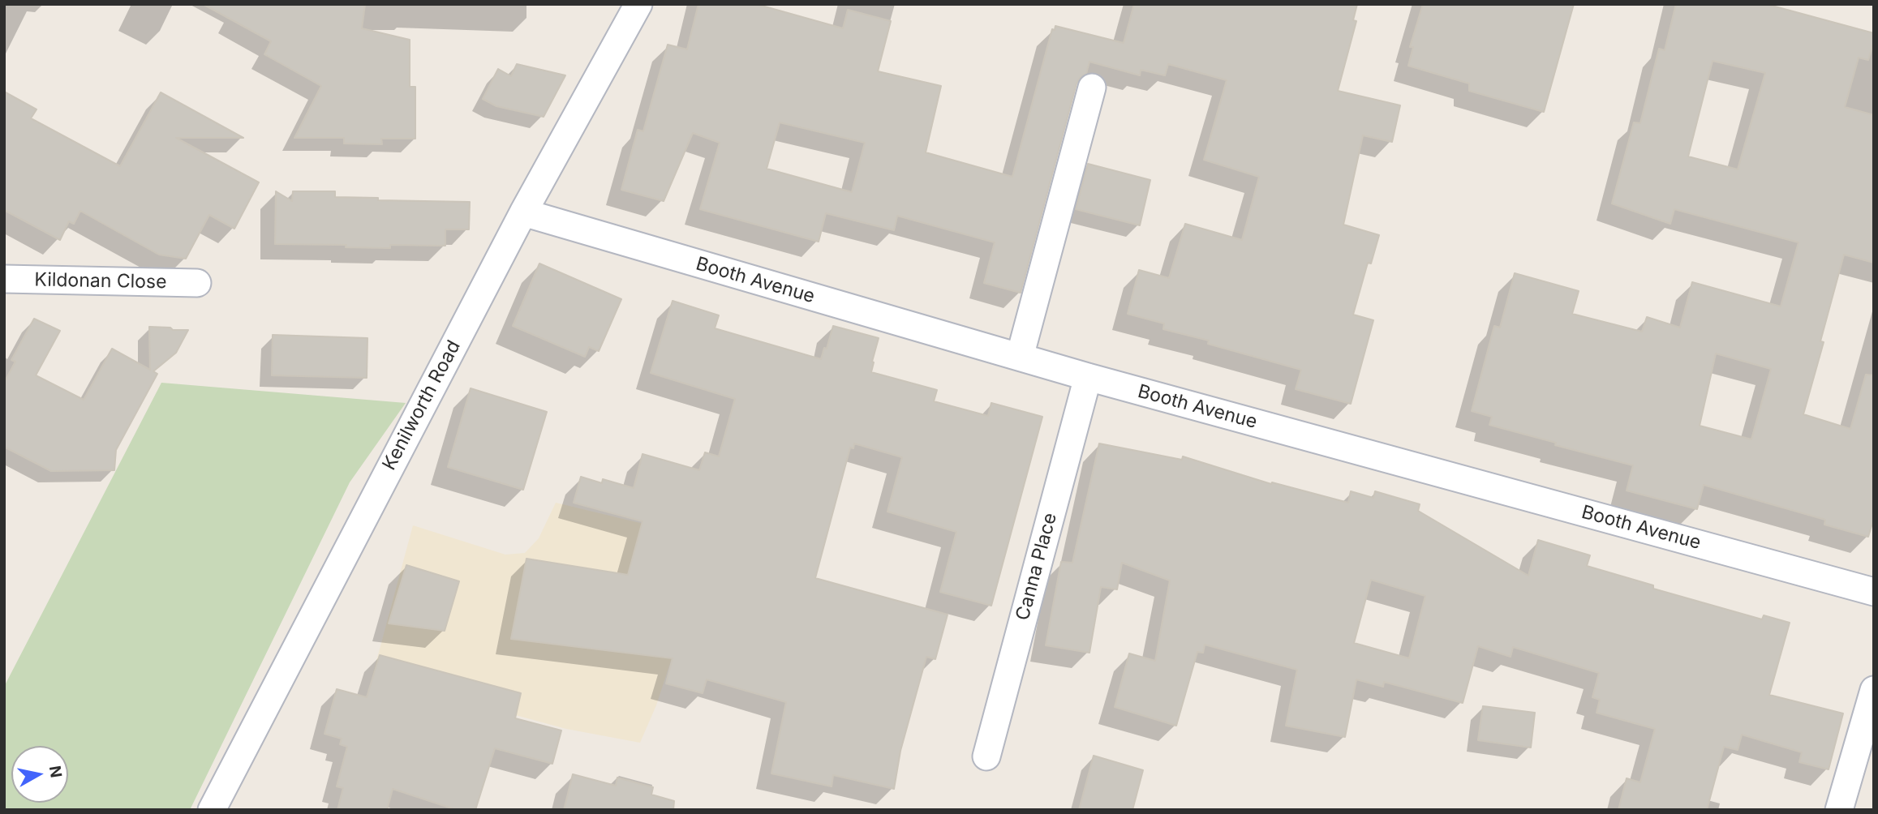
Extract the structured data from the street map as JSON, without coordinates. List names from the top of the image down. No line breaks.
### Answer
{"streets":{"street":["Booth Avenue","Kildonan Close","Kenilworth Road","Canna Place"]},"crossings":[["Booth Avenue","Kenilworth Road"],["Booth Avenue","Canna Place"]],"north":"right"}
